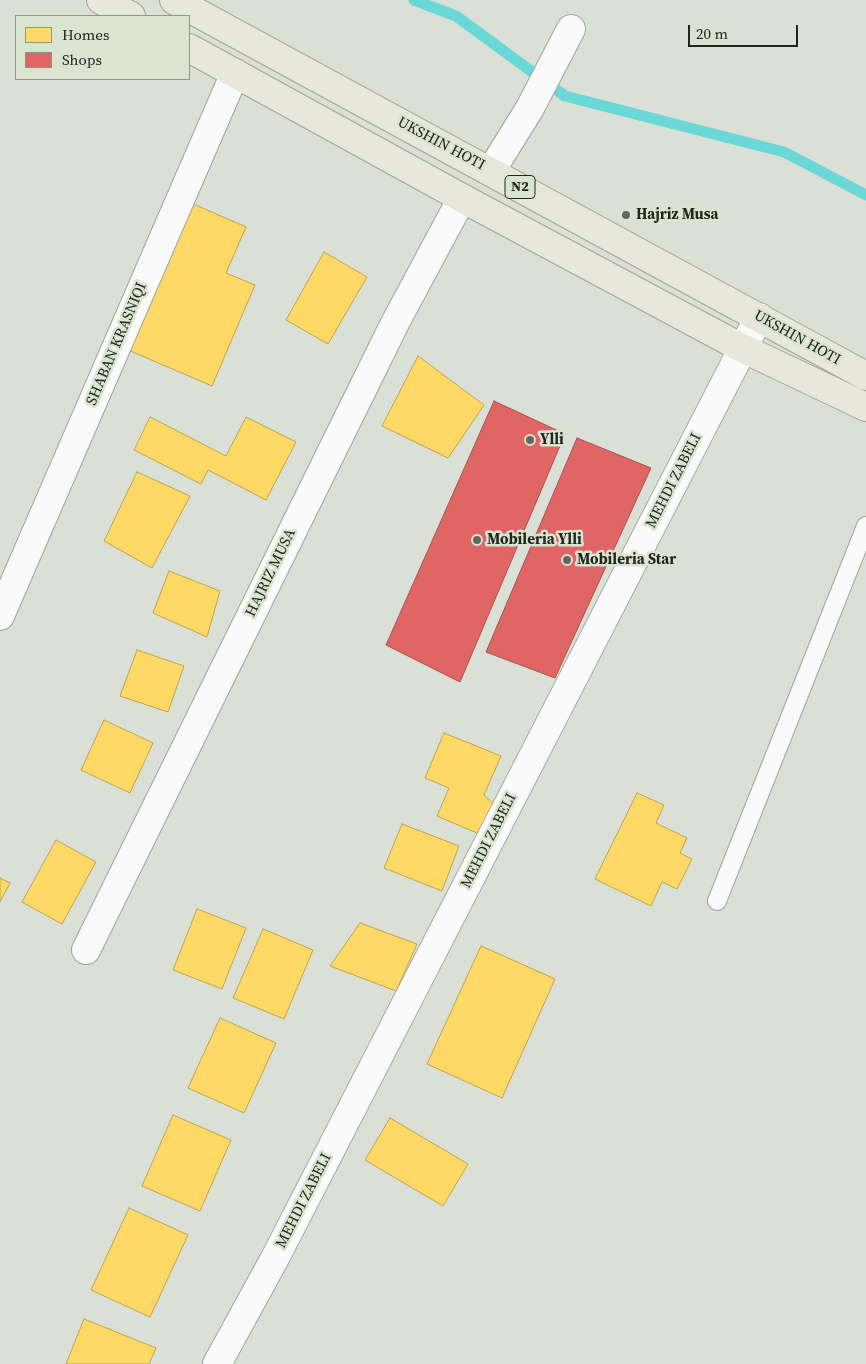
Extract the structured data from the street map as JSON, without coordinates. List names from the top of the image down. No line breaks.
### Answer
{"streets":{"main road":["UKSHIN HOTI","N2"],"street":["SHABAN KRASNIQI","MEHDI ZABELI","HAJRIZ MUSA"]},"crossings":[["UKSHIN HOTI","SHABAN KRASNIQI"],["UKSHIN HOTI","MEHDI ZABELI"],["UKSHIN HOTI","HAJRIZ MUSA"]],"places":["Hajriz Musa","Ylli","Mobileria Ylli","Mobileria Star"],"legend":["Homes","Shops"],"scale_bar":"20 m"}
